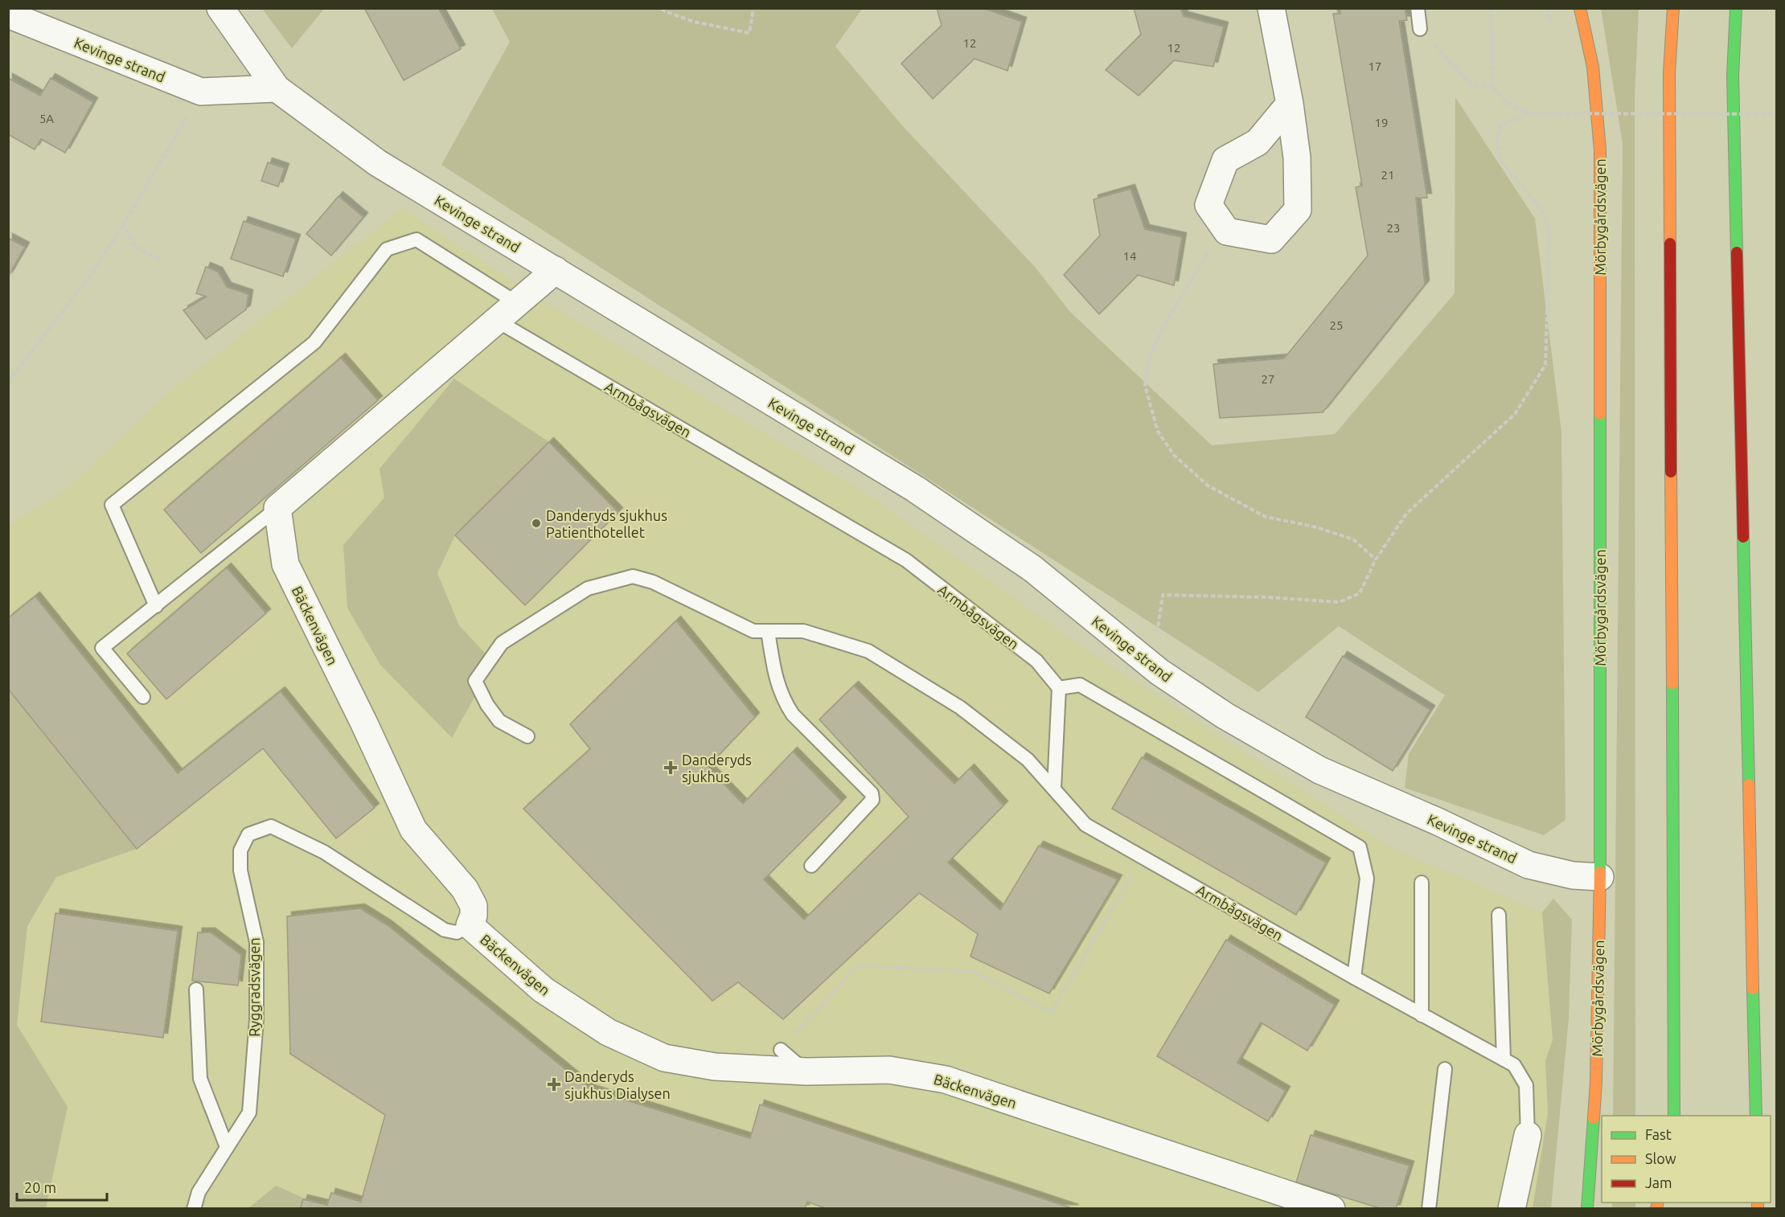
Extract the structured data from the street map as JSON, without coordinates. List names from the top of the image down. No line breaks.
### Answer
{"streets":{"main road":["Mörbygårdsvägen"],"street":["Kevinge strand","Bäckenvägen"],"lane":["Armbågsvägen","Ryggradsvägen"]},"crossings":[["Kevinge strand","Mörbygårdsvägen"],["Bäckenvägen","Ryggradsvägen"]],"places":{"other":["Danderyds sjukhus Patienthotellet"],"health":["Danderyds sjukhus","Danderyds sjukhus Dialysen"]},"house_numbers":["12","12","17","5A","19","21","23","14","25","27"],"legend":["Fast","Slow","Jam"],"scale_bar":"20 m"}
